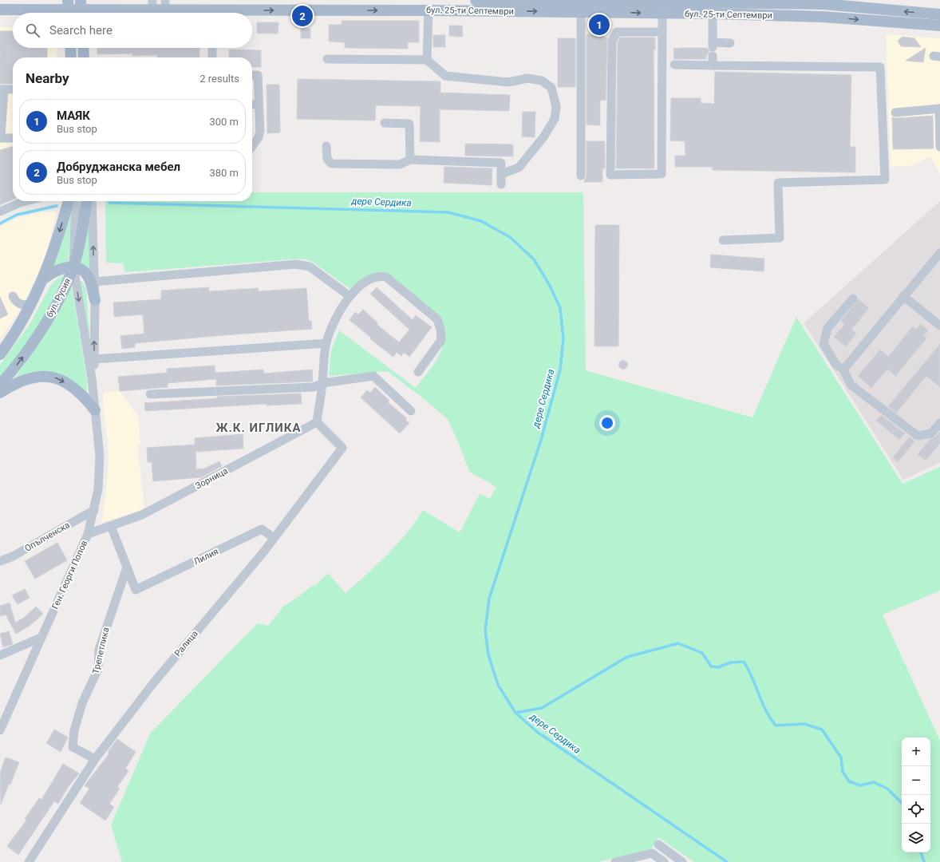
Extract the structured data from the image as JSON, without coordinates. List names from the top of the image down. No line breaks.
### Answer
{"streets":{"main road":["бул. 25-ти Септември","бул. Русия"],"street":["Зорница","Опълченска","Лилия","Ген. Георги Попов","Ралица","Трепетлика"]},"crossings":[["Зорница","Ген. Георги Попов"],["Зорница","Ралица"],["Опълченска","Ген. Георги Попов"],["Лилия","Ралица"],["Лилия","Трепетлика"],["Ралица","Трепетлика"]],"districts":["Ж.К. ИГЛИКА"],"water":["дере Сердика"],"page":{"pins":["2","1"],"search":"Search here","heading":["Nearby","2 results"],"list":[{"mark":"1","name":"МАЯК","note":"Bus stop","value":"300 m"},{"mark":"2","name":"Добруджанска мебел","note":"Bus stop","value":"380 m"}],"map_buttons":["+","−"]}}
